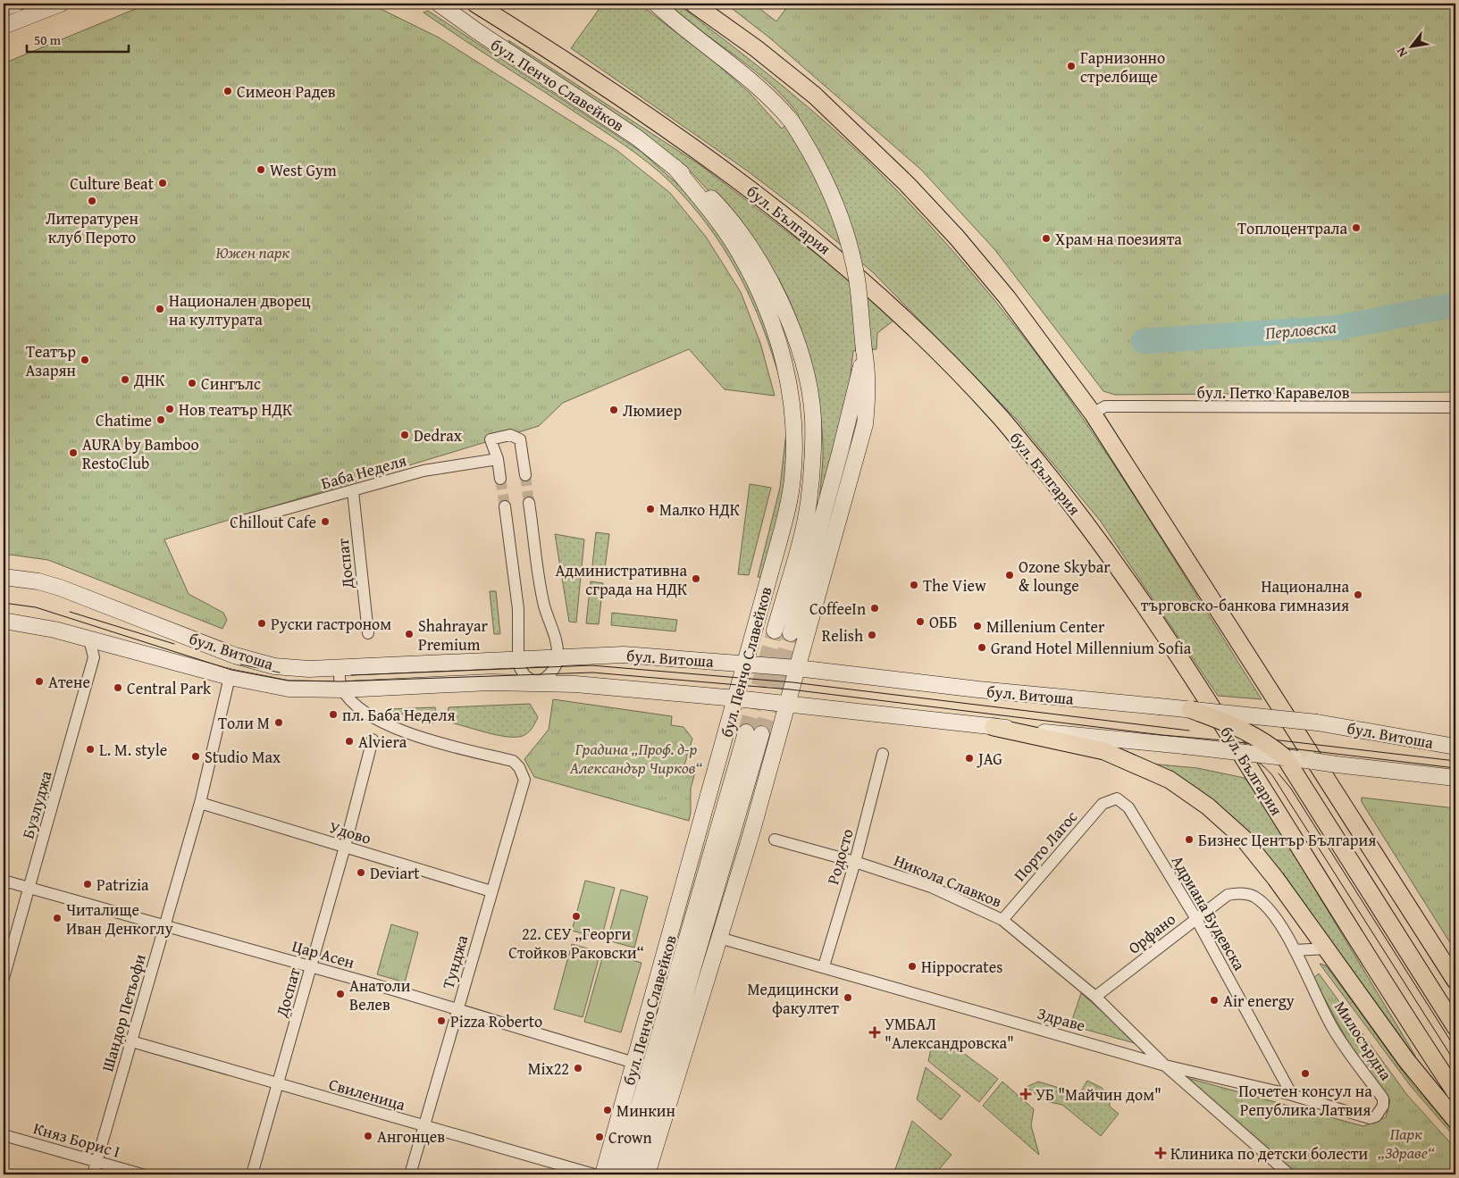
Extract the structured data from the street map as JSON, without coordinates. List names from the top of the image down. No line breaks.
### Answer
{"streets":{"main road":["бул. Пенчо Славейков","бул. България","бул. Витоша"],"street":["бул. Петко Каравелов","Баба Неделя","Доспат","Бузлуджа","Удово","Порто Лагос","Родосто","Никола Славков","Адриана Будевска","Орфано","Цар Асен","Тунджа","Шандор Петьофи","Здраве","Милосърдна","Свиленица","Княз Борис I"]},"crossings":[["бул. Пенчо Славейков","бул. Витоша"],["бул. Пенчо Славейков","Цар Асен"],["Баба Неделя","Доспат"],["Доспат","Удово"],["Доспат","Цар Асен"],["Доспат","Свиленица"],["бул. Витоша","Бузлуджа"],["бул. Витоша","Тунджа"],["бул. Витоша","Шандор Петьофи"],["Бузлуджа","Цар Асен"],["Удово","Тунджа"],["Удово","Шандор Петьофи"],["Порто Лагос","Никола Славков"],["Порто Лагос","Адриана Будевска"],["Родосто","Никола Славков"],["Родосто","Здраве"],["Никола Славков","Орфано"],["Никола Славков","Здраве"],["Адриана Будевска","Орфано"],["Адриана Будевска","Здраве"],["Орфано","Милосърдна"],["Цар Асен","Тунджа"],["Цар Асен","Шандор Петьофи"],["Тунджа","Свиленица"],["Шандор Петьофи","Свиленица"],["Шандор Петьофи","Княз Борис I"],["Здраве","Милосърдна"]],"water":["Перловска"],"parks":["Южен парк","Градина „Проф. д-р Александър Чирков“","Парк „Здраве“"],"places":{"other":["Гарнизонно стрелбище","Симеон Радев","West Gym","Culture Beat","Литературен клуб Перото","Топлоцентрала","Храм на поезията","Национален дворец на културата","Театър Азарян","ДНК","Сингълс","Нов театър НДК","Люмиер","Chatime","Dedrax","AURA by Bamboo RestoClub","Малко НДК","Chillout Cafe","Ozone Skybar & lounge","Административна сграда на НДК","The View","Национална търговско-банкова гимназия","CoffeeIn","ОББ","Руски гастроном","Millenium Center","Shahrayar Premium","Relish","Grand Hotel Millennium Sofia","Атене","Central Park","пл. Баба Неделя","Толи М","Alviera","L. M. style","Studio Max","JAG","Бизнес Център България","Deviart","Patrizia","22. СЕУ „Георги Стойков Раковски“","Читалище Иван Денкоглу","Hippocrates","Анатоли Велев","Медицински факултет","Air energy","Pizza Roberto","Mix22","Почетен консул на Република Латвия","Минкин","Ангонцев","Crown"],"health":["УМБАЛ \"Александровска\"","УБ \"Майчин дом\"","Клиника по детски болести"]},"scale_bar":"50 m","north":"bottom left"}
